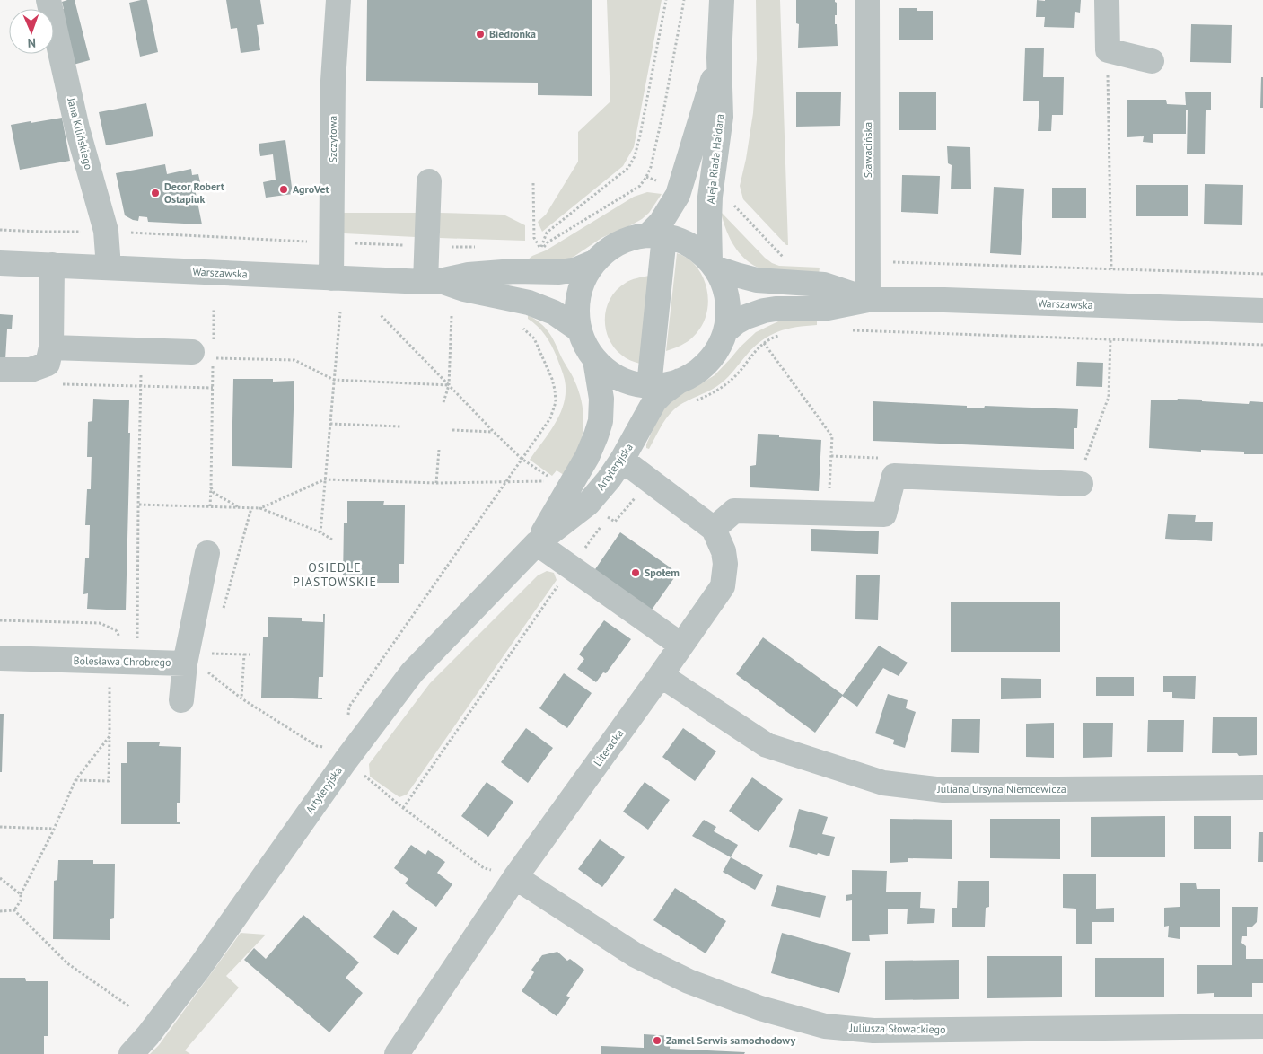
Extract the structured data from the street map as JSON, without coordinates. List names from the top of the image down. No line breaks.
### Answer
{"streets":{"street":["Jana Kilińskiego","Szczytowa","Sławacińska","Aleja Riada Haidara","Warszawska","Artyleryjska","Bolesława Chrobrego","Literacka","Juliana Ursyna Niemcewicza","Juliusza Słowackiego"]},"crossings":[["Jana Kilińskiego","Warszawska"],["Szczytowa","Warszawska"],["Sławacińska","Warszawska"],["Aleja Riada Haidara","Warszawska"],["Literacka","Juliana Ursyna Niemcewicza"],["Literacka","Juliusza Słowackiego"]],"districts":["OSIEDLE PIASTOWSKIE"],"places":["Biedronka","AgroVet","Decor Robert Ostapiuk","Społem","Zamel Serwis samochodowy"],"north":"bottom"}
